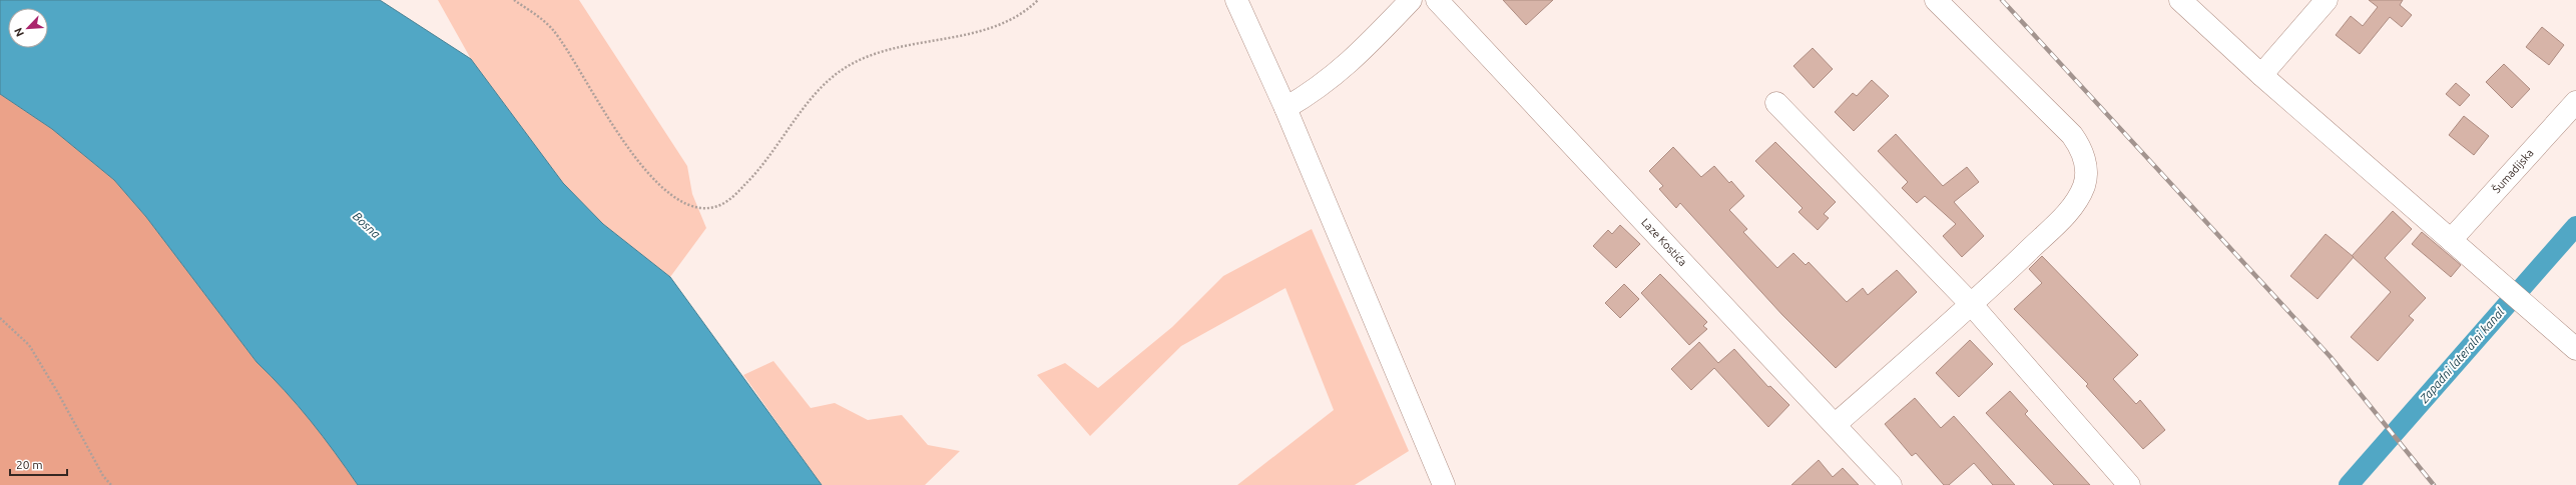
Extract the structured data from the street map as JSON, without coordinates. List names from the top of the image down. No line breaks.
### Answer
{"streets":{"street":["Šumadijska","Laze Kostića"]},"water":["Bosna","Zapadni lateralni kanal"],"scale_bar":"20 m","north":"bottom left"}
